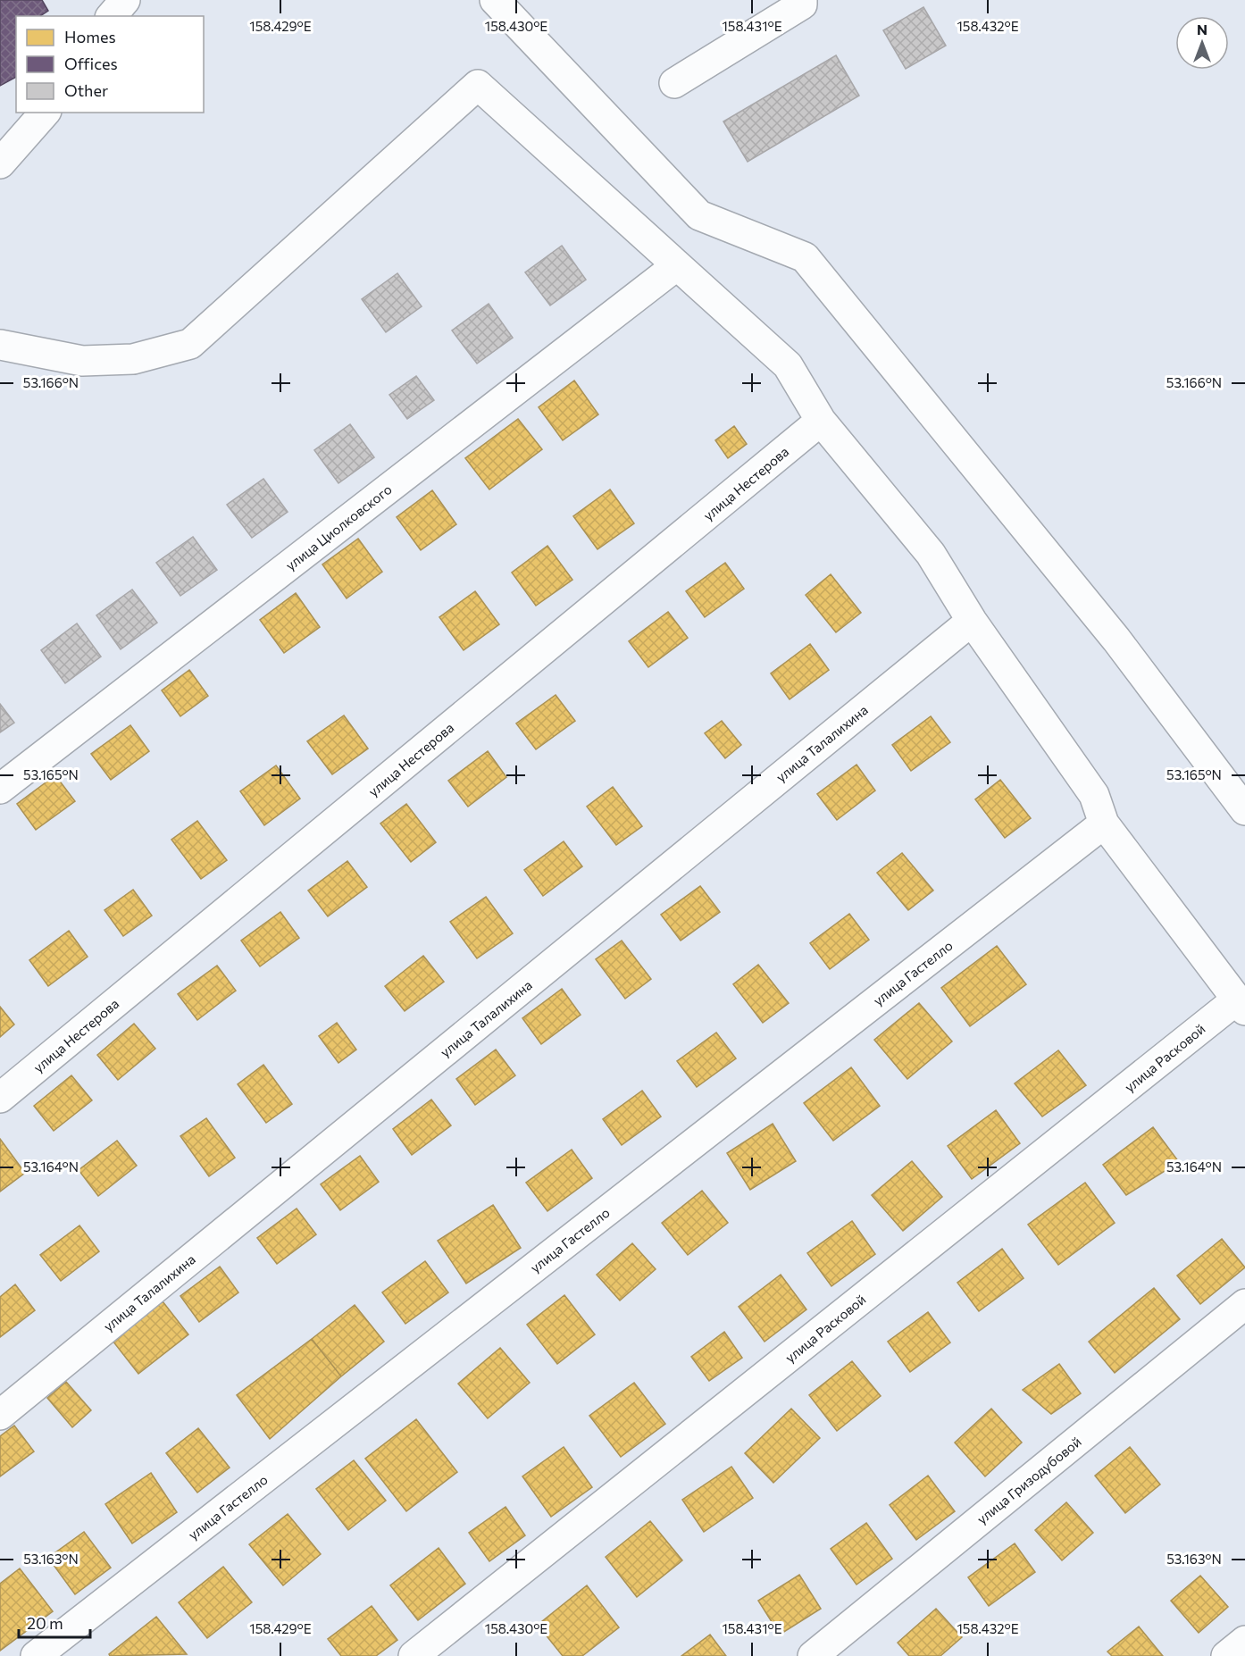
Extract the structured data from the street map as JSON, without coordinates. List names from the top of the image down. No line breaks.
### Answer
{"streets":{"street":["улица Нестерова","улица Циолковского","улица Талалихина","улица Гастелло","улица Расковой","улица Гризодубовой"]},"legend":["Homes","Offices","Other"],"scale_bar":"20 m","north":"top","coordinates":["158.429°E","158.430°E","158.431°E","158.432°E","53.166°N","53.165°N","53.164°N","53.163°N"]}
